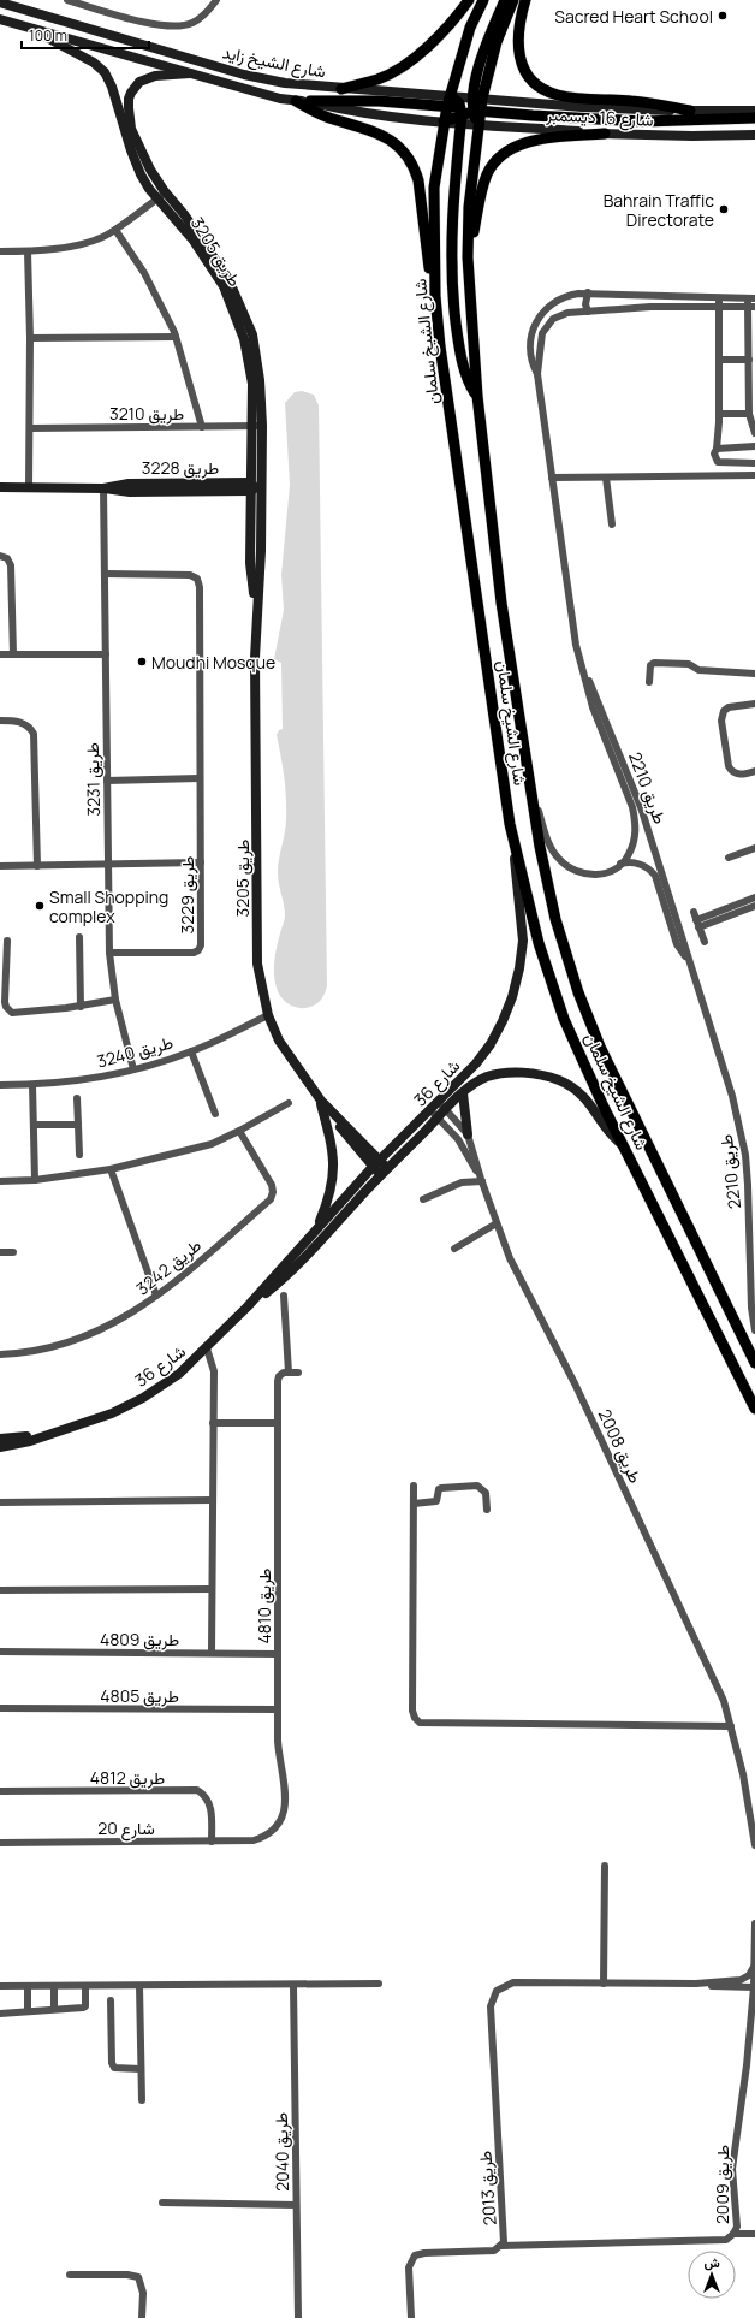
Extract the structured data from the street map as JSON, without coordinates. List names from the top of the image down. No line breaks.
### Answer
{"streets":{"main road":["شارع الشيخ سلمان"],"street":["شارع الشيخ زايد","شارع 16 ديسمبر","طريق 3205","طريق 3210","طريق 3228","طريق 3231","طريق 2210","طريق 3229","طريق 3240","شارع 36","طريق 3242","طريق 2008","طريق 4810","طريق 4809","طريق 4805","طريق 4812","شارع 20","طريق 2040","طريق 2009","طريق 2013"]},"crossings":[["شارع الشيخ زايد","شارع 16 ديسمبر"],["شارع الشيخ زايد","طريق 3205"],["شارع الشيخ زايد","شارع الشيخ سلمان"],["شارع 16 ديسمبر","شارع الشيخ سلمان"],["طريق 3205","طريق 3210"],["طريق 3205","طريق 3228"],["طريق 3205","طريق 3240"],["طريق 3205","شارع 36"],["شارع الشيخ سلمان","شارع 36"],["طريق 3228","طريق 3231"],["طريق 3231","طريق 3229"],["طريق 3231","طريق 3240"],["شارع 36","طريق 2008"],["طريق 4810","طريق 4809"],["طريق 4810","طريق 4805"],["طريق 4810","شارع 20"],["طريق 4812","شارع 20"],["طريق 2009","طريق 2013"]],"places":["Sacred Heart School","Bahrain Traffic Directorate","Moudhi Mosque","Small Shopping complex"],"scale_bar":"100 m","north":"top"}
